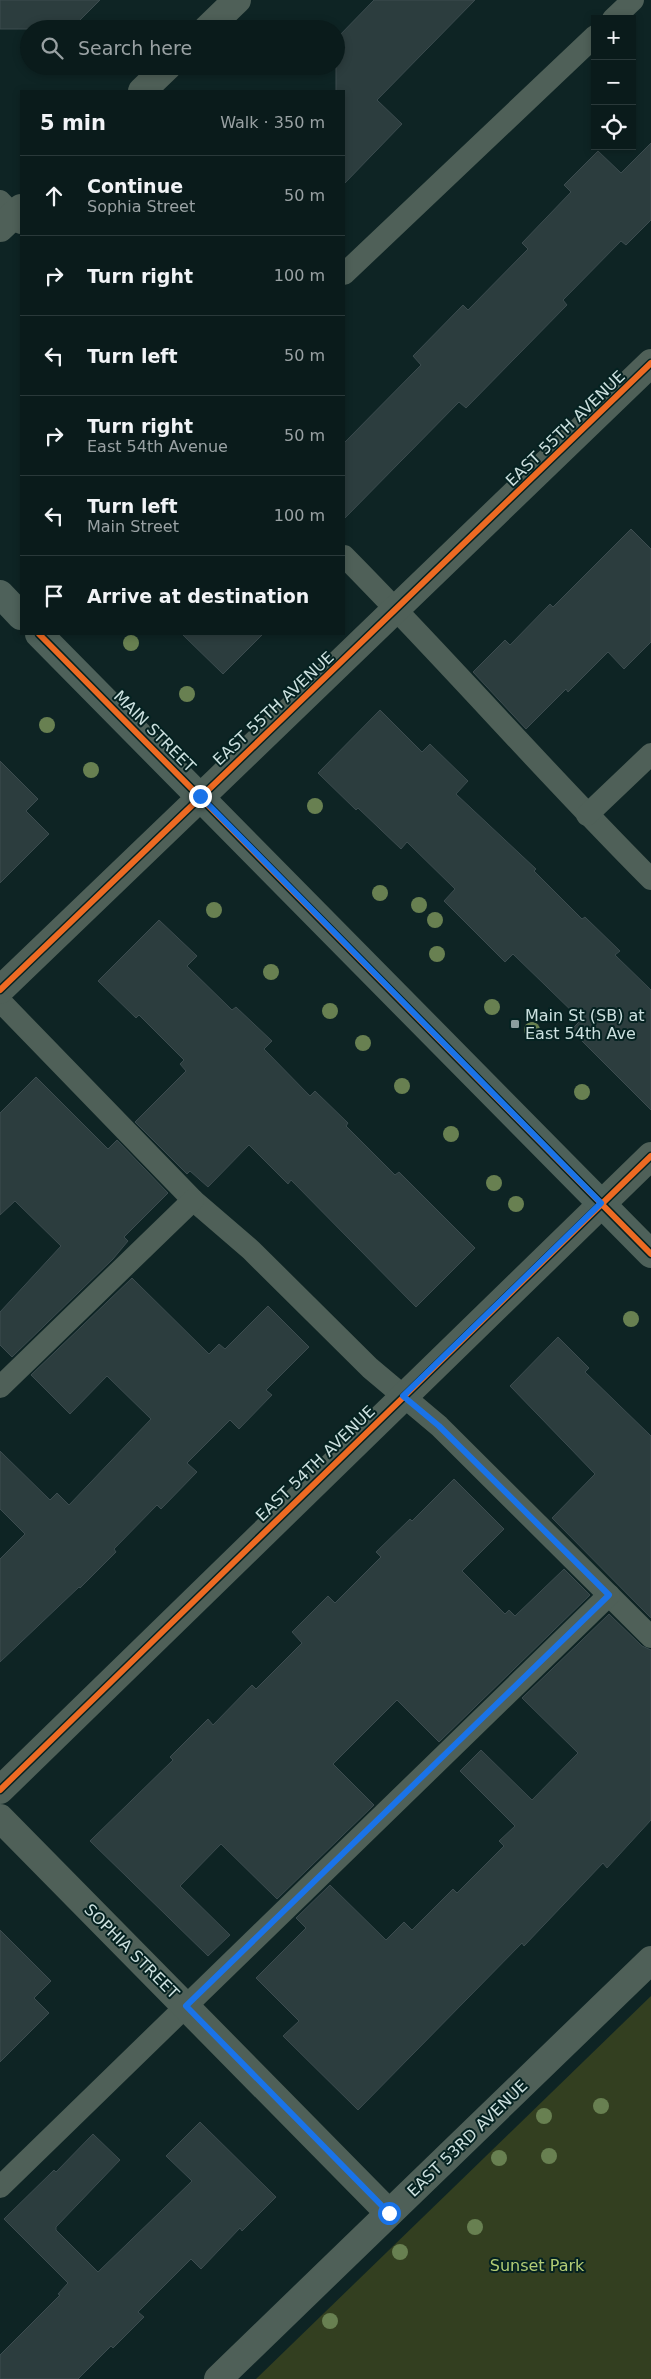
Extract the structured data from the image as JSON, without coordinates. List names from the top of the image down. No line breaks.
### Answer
{"streets":{"main road":["MAIN STREET"],"street":["EAST 55TH AVENUE","EAST 54TH AVENUE","SOPHIA STREET","EAST 53RD AVENUE"]},"crossings":[["EAST 55TH AVENUE","MAIN STREET"],["MAIN STREET","EAST 54TH AVENUE"],["SOPHIA STREET","EAST 53RD AVENUE"]],"parks":["Sunset Park"],"places":{"transit":["Main St (SB) at East 54th Ave"]},"page":{"map_buttons":["+","−"],"search":"Search here","heading":["5 min","Walk · 350 m"],"list":[["Continue","Sophia Street","50 m"],["Turn right","100 m"],["Turn left","50 m"],["Turn right","East 54th Avenue","50 m"],["Turn left","Main Street","100 m"],"Arrive at destination"]}}
